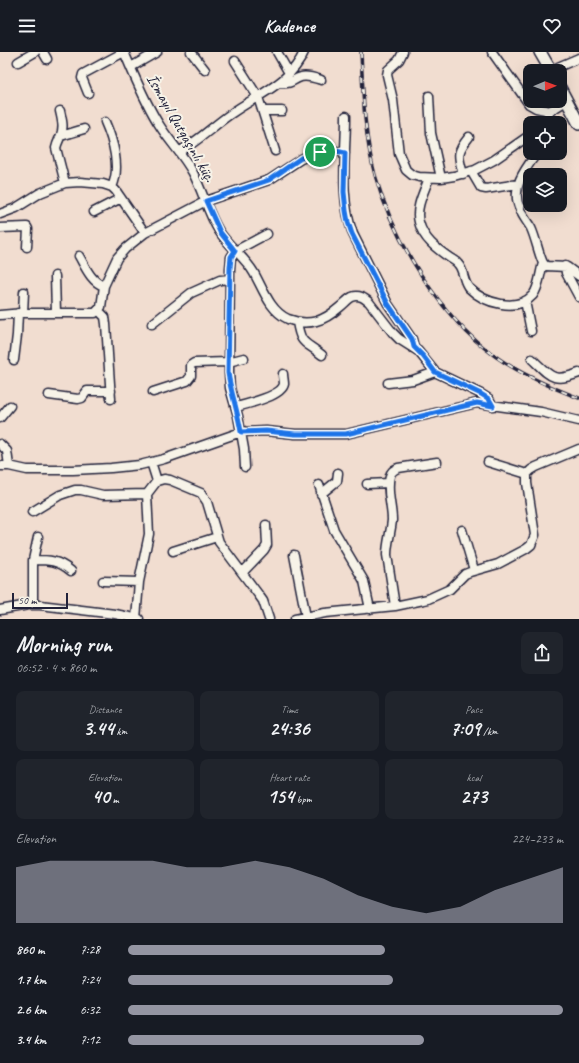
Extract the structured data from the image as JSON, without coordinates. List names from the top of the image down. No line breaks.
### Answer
{"streets":{"street":["İsmayıl Qutqaşınlı küç."]},"scale_bar":"50 m","north":"right","page":{"header":"Kadence","scale":"50 m","heading":["Morning run","06:52 · 4 × 860 m"],"stats":[["Distance","3.44 km"],["Time","24:36"],["Pace","7:09 /km"],["Elevation","40 m"],["Heart rate","154 bpm"],["kcal","273"]],"chart":["Elevation","224–233 m"],"list":[{"name":"860 m","note":"7:28"},{"name":"1.7 km","note":"7:24"},{"name":"2.6 km","note":"6:32"},{"name":"3.4 km","note":"7:12"}]}}
